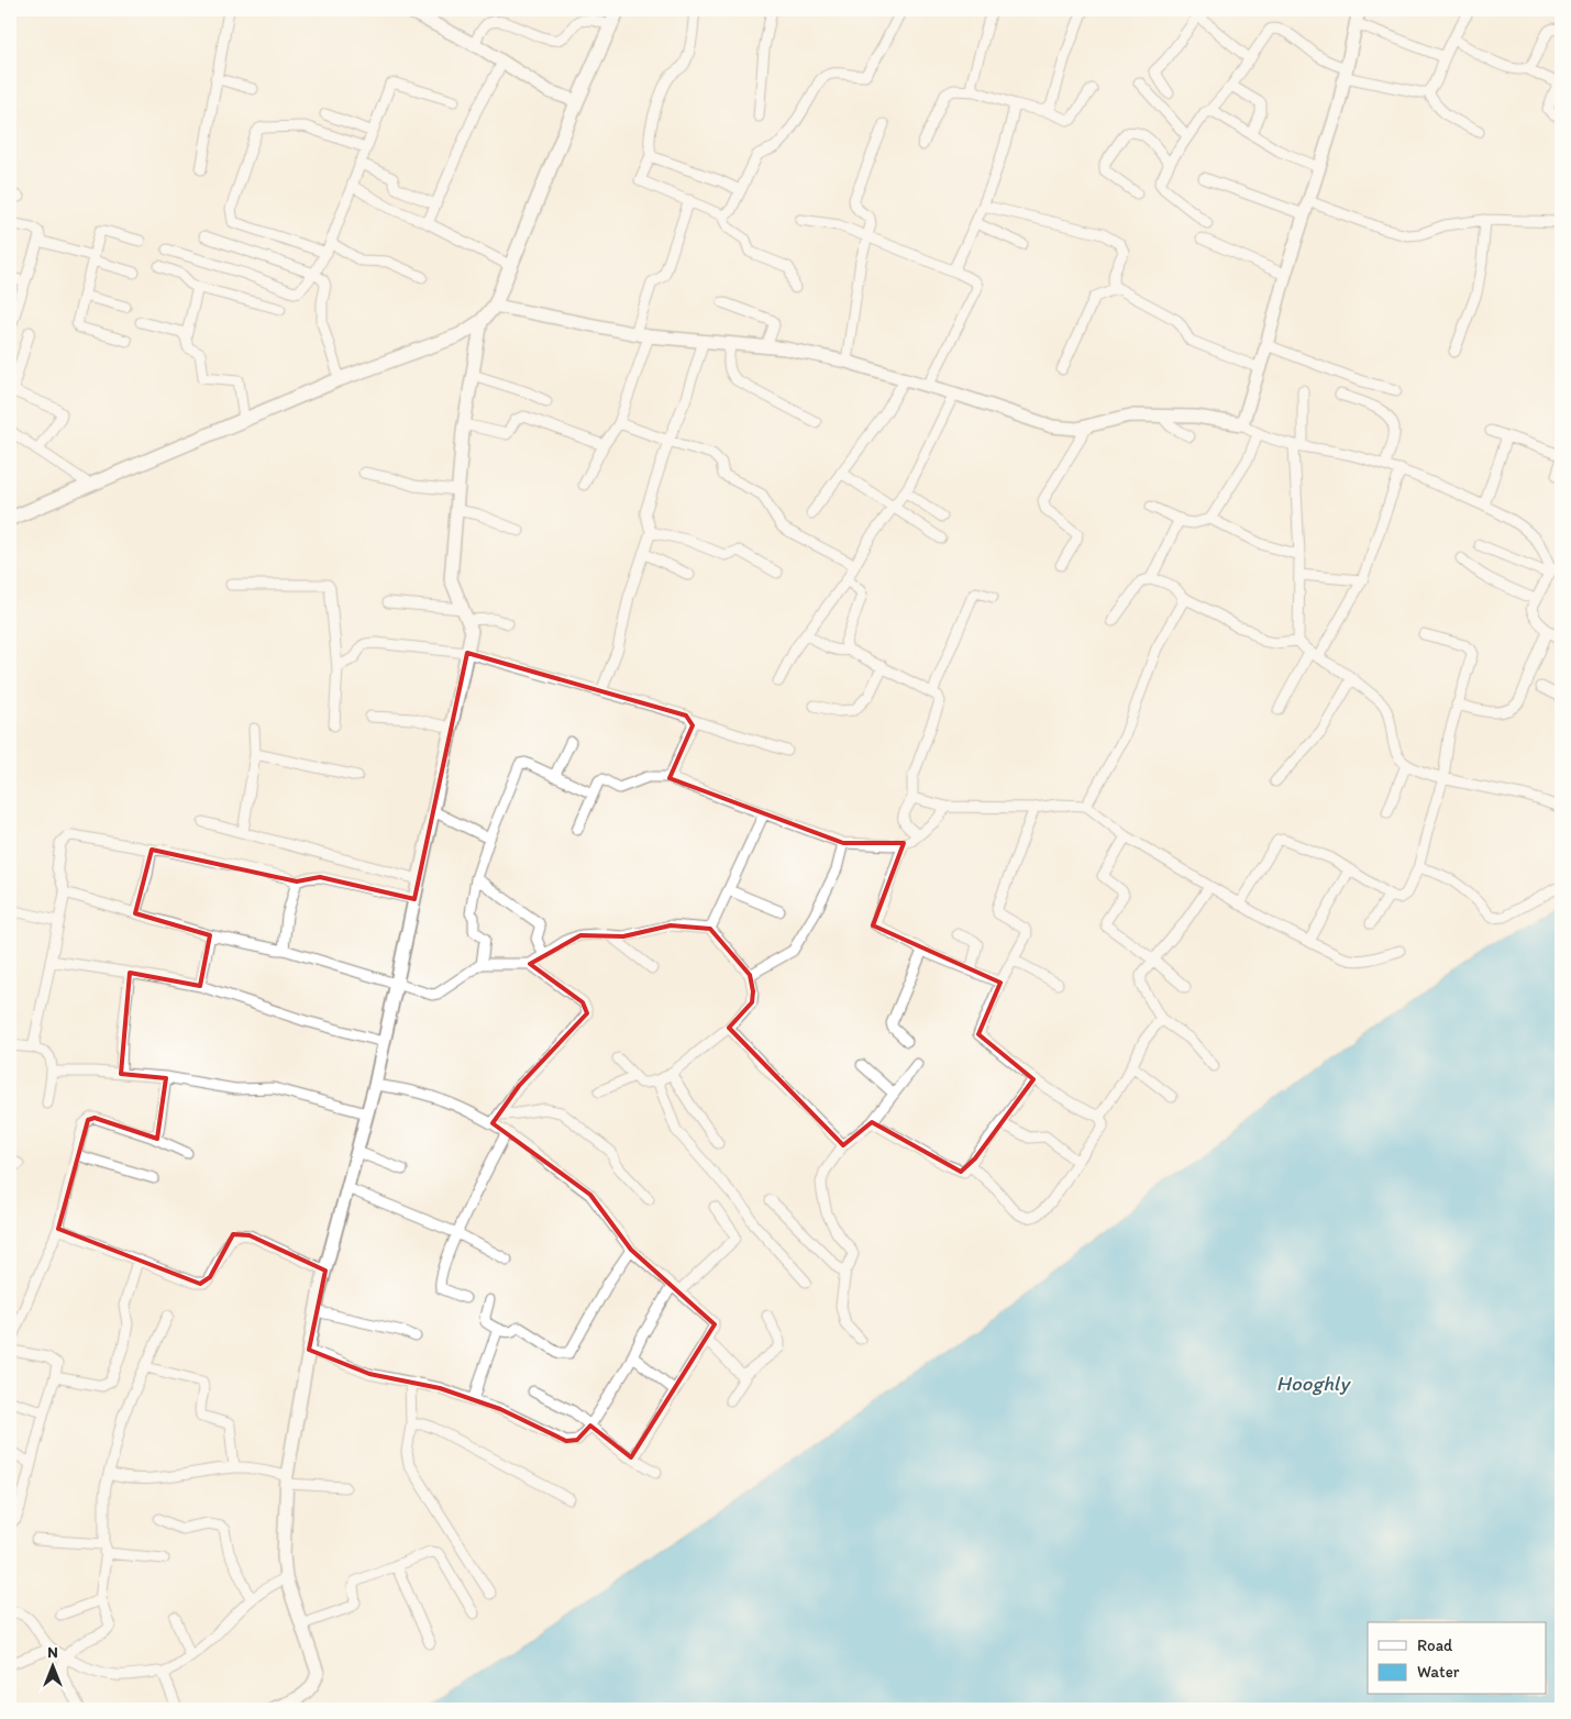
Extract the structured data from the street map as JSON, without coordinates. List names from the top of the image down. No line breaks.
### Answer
{"water":["Hooghly"],"legend":["Road","Water"],"north":"top"}
